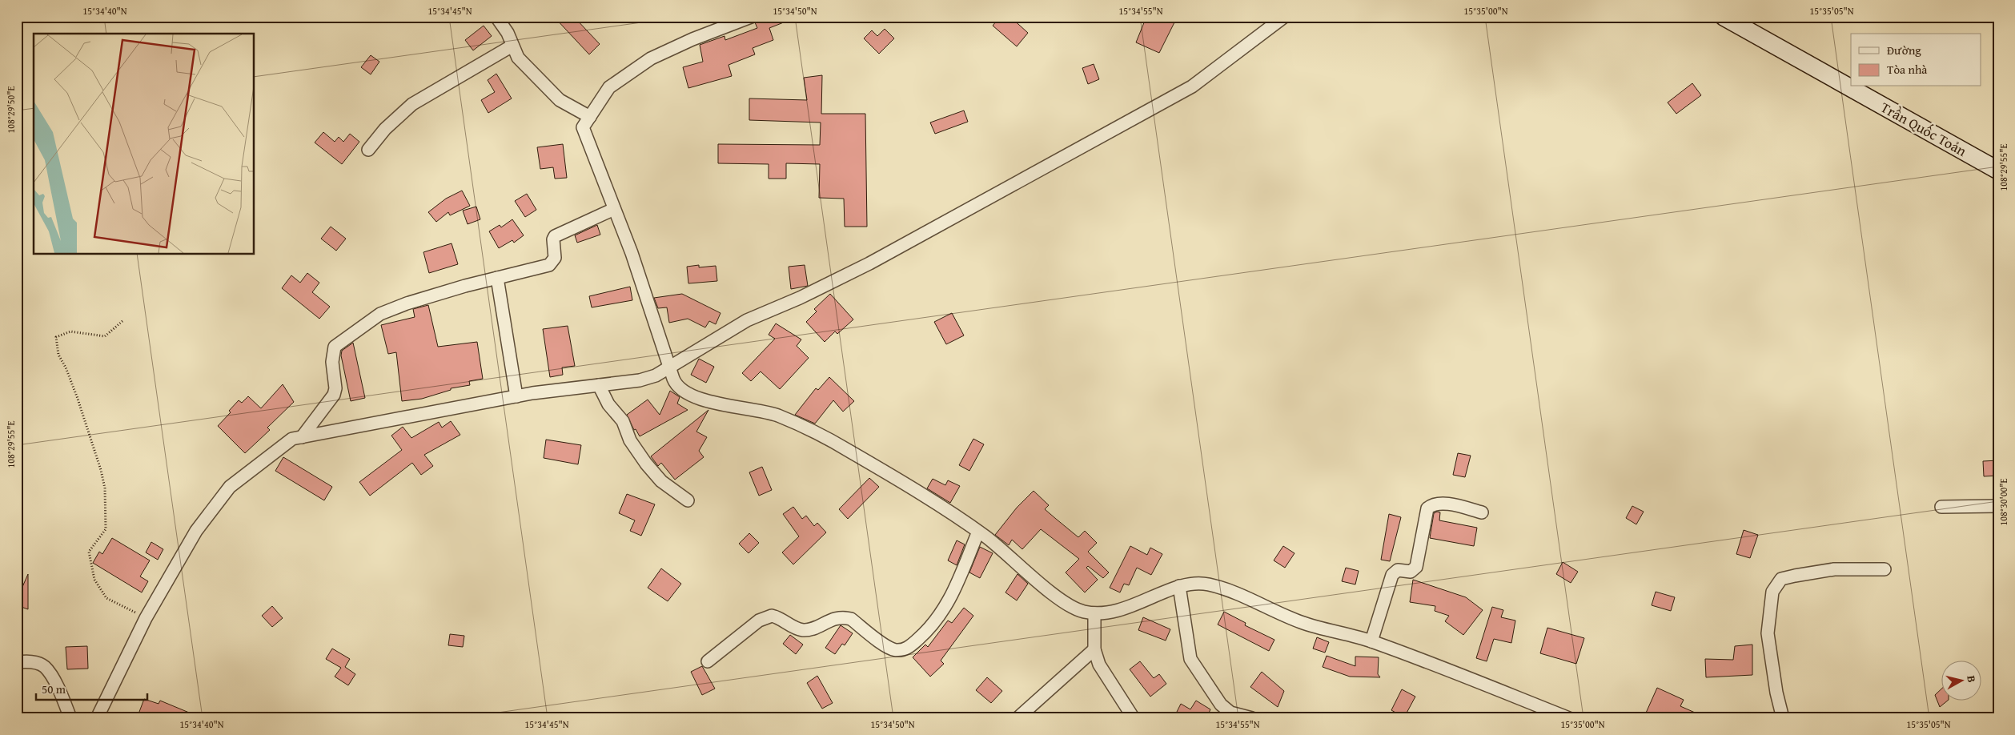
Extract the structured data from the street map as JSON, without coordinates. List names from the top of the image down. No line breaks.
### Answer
{"streets":{"main road":["Trần Quốc Toản"]},"legend":["Đường","Tòa nhà"],"scale_bar":"50 m","north":"right","coordinates":["15°34'40\"N","15°34'45\"N","15°34'50\"N","15°34'55\"N","15°35'00\"N","15°35'05\"N","108°29'50\"E","108°29'55\"E","108°30'00\"E"]}
